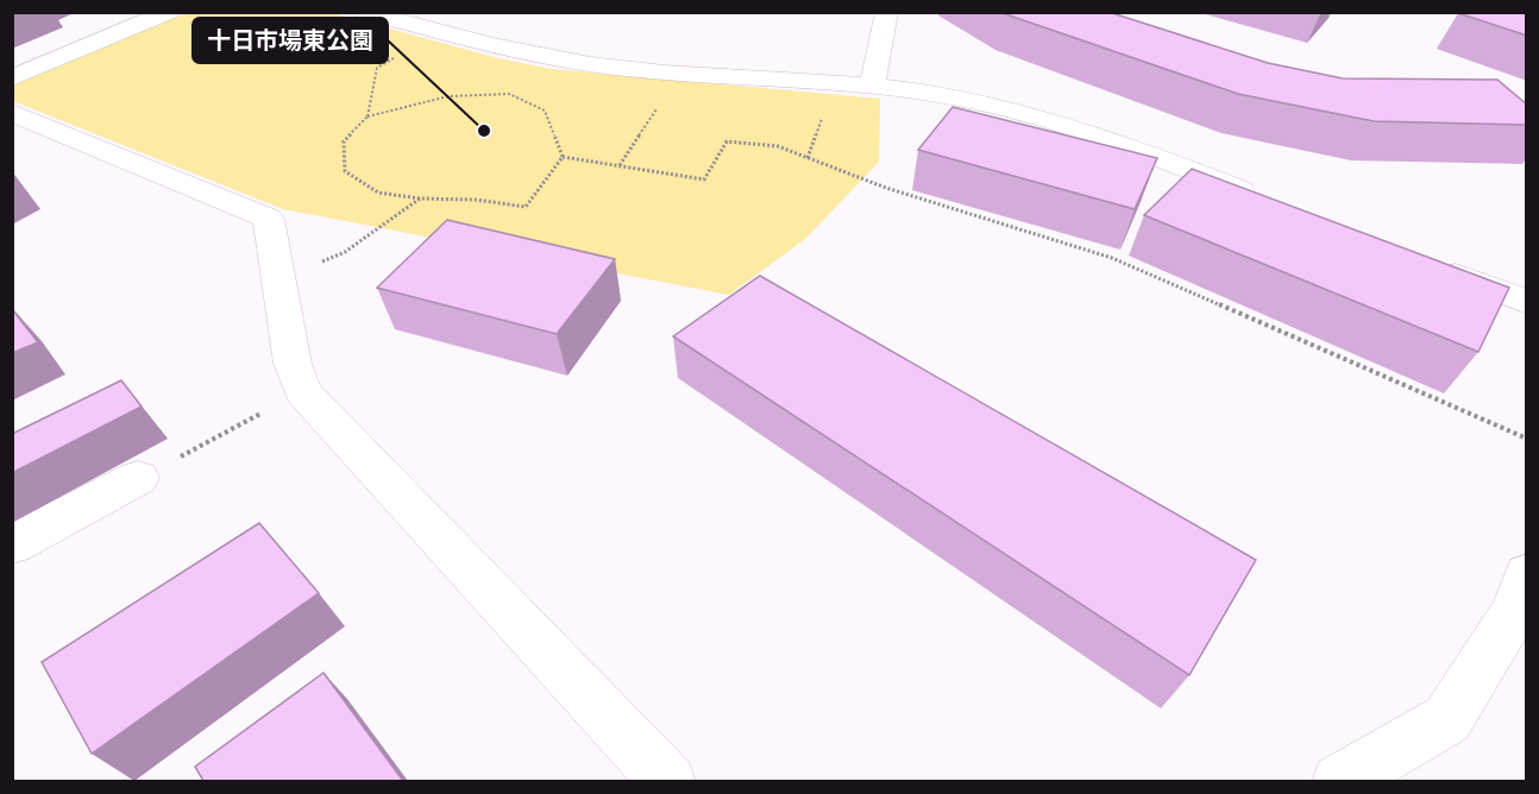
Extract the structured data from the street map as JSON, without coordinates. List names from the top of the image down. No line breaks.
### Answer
{"places":["十日市場東公園"]}
